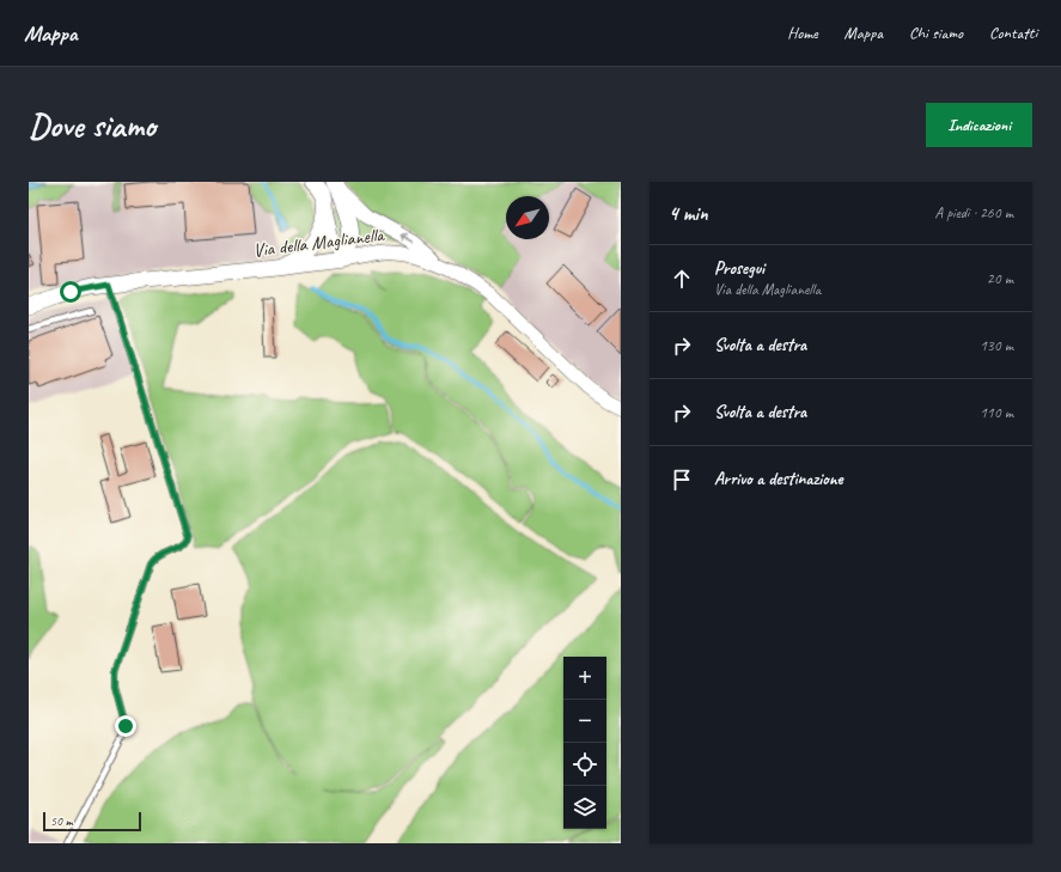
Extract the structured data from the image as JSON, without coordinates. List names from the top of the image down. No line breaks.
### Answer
{"streets":{"main road":["Via della Maglianella"]},"scale_bar":"50 m","north":"bottom left","page":{"header":"Mappa","nav":["Home","Mappa","Chi siamo","Contatti"],"buttons":"Indicazioni","title":"Dove siamo","heading":["4 min","A piedi · 260 m"],"list":[["Prosegui","Via della Maglianella","20 m"],["Svolta a destra","130 m"],["Svolta a destra","110 m"],"Arrivo a destinazione"],"map_buttons":["+","−"],"scale":"50 m"}}
